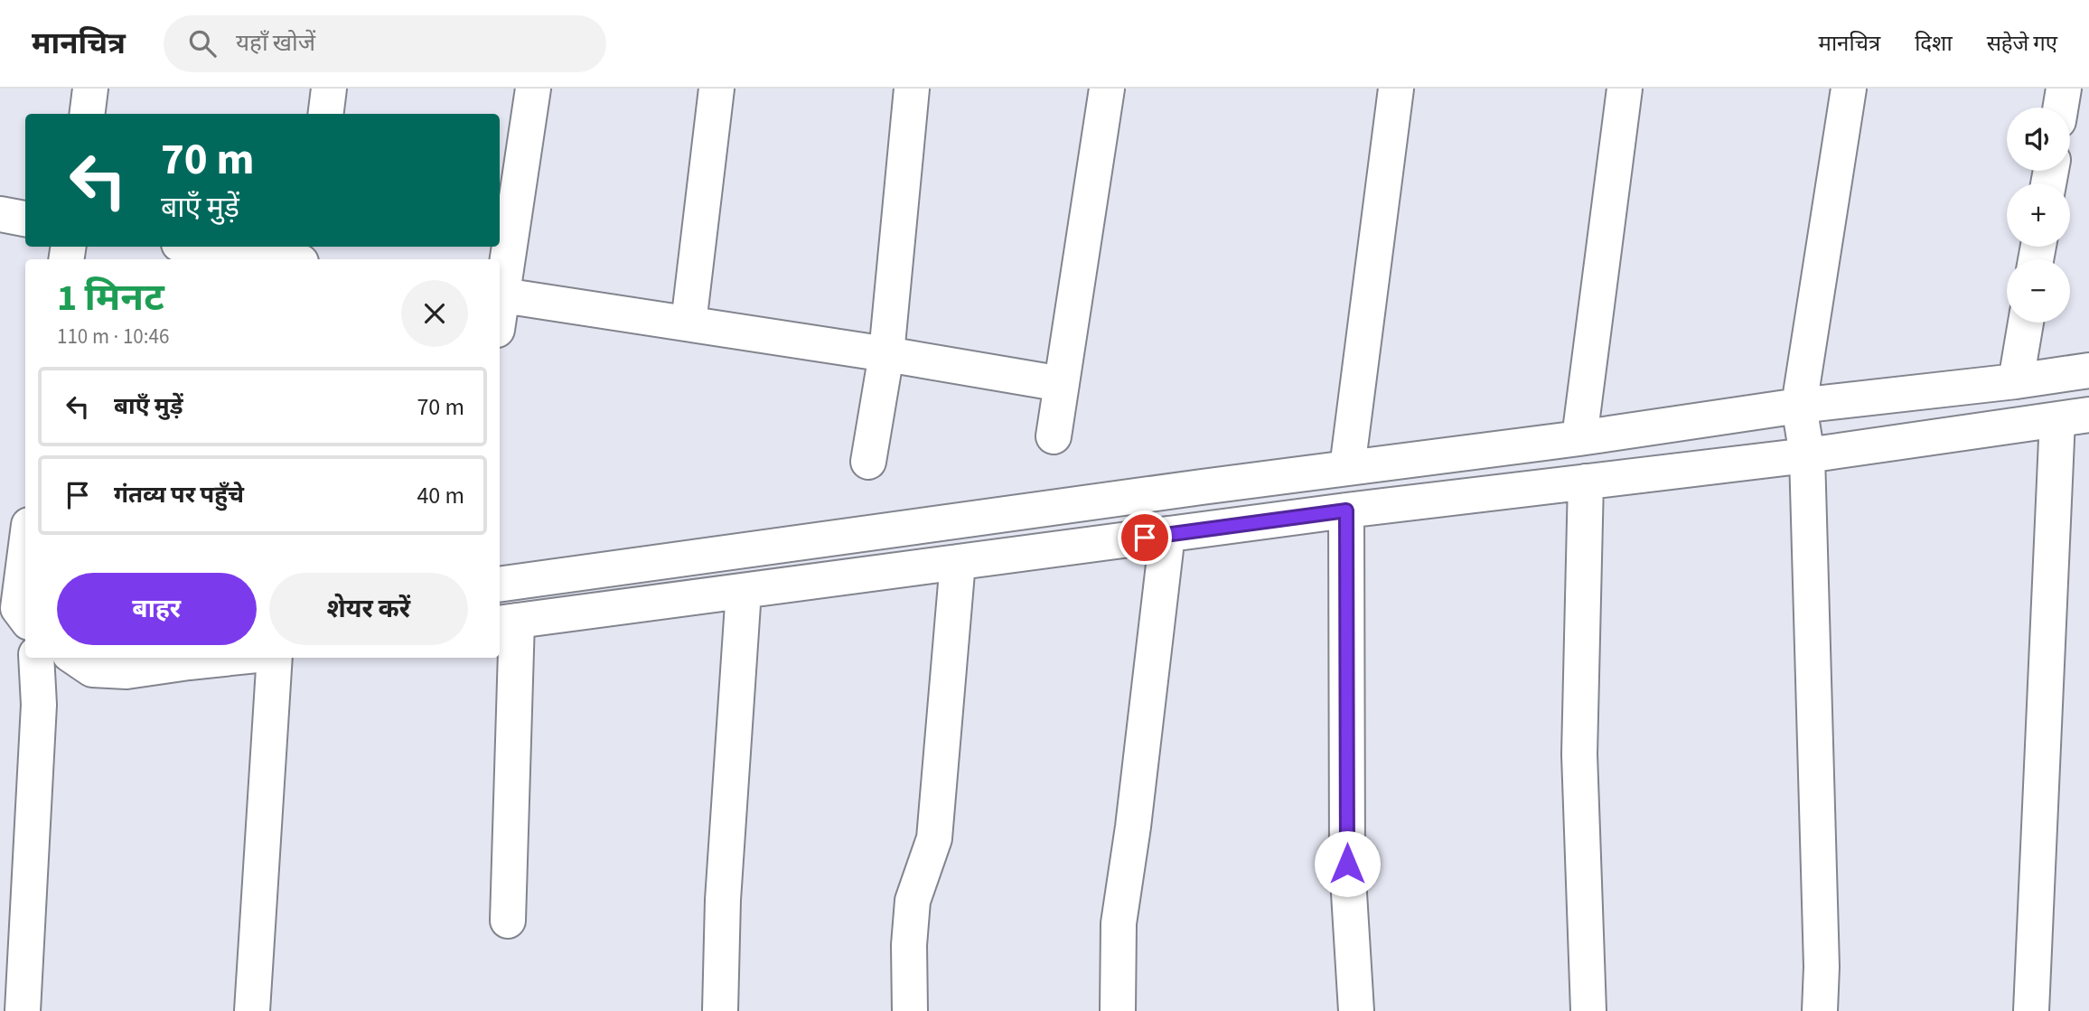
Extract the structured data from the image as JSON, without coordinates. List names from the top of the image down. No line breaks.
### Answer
{"page":{"header":"मानचित्र","search":"यहाँ खोजें","nav":["मानचित्र","दिशा","सहेजे गए"],"map_buttons":["+","−"],"turn":["70 m","बाएँ मुड़ें"],"heading":["1 मिनट","110 m · 10:46"],"list":[{"name":"बाएँ मुड़ें","value":"70 m"},{"name":"गंतव्य पर पहुँचे","value":"40 m"}],"buttons":["बाहर","शेयर करें"]}}
